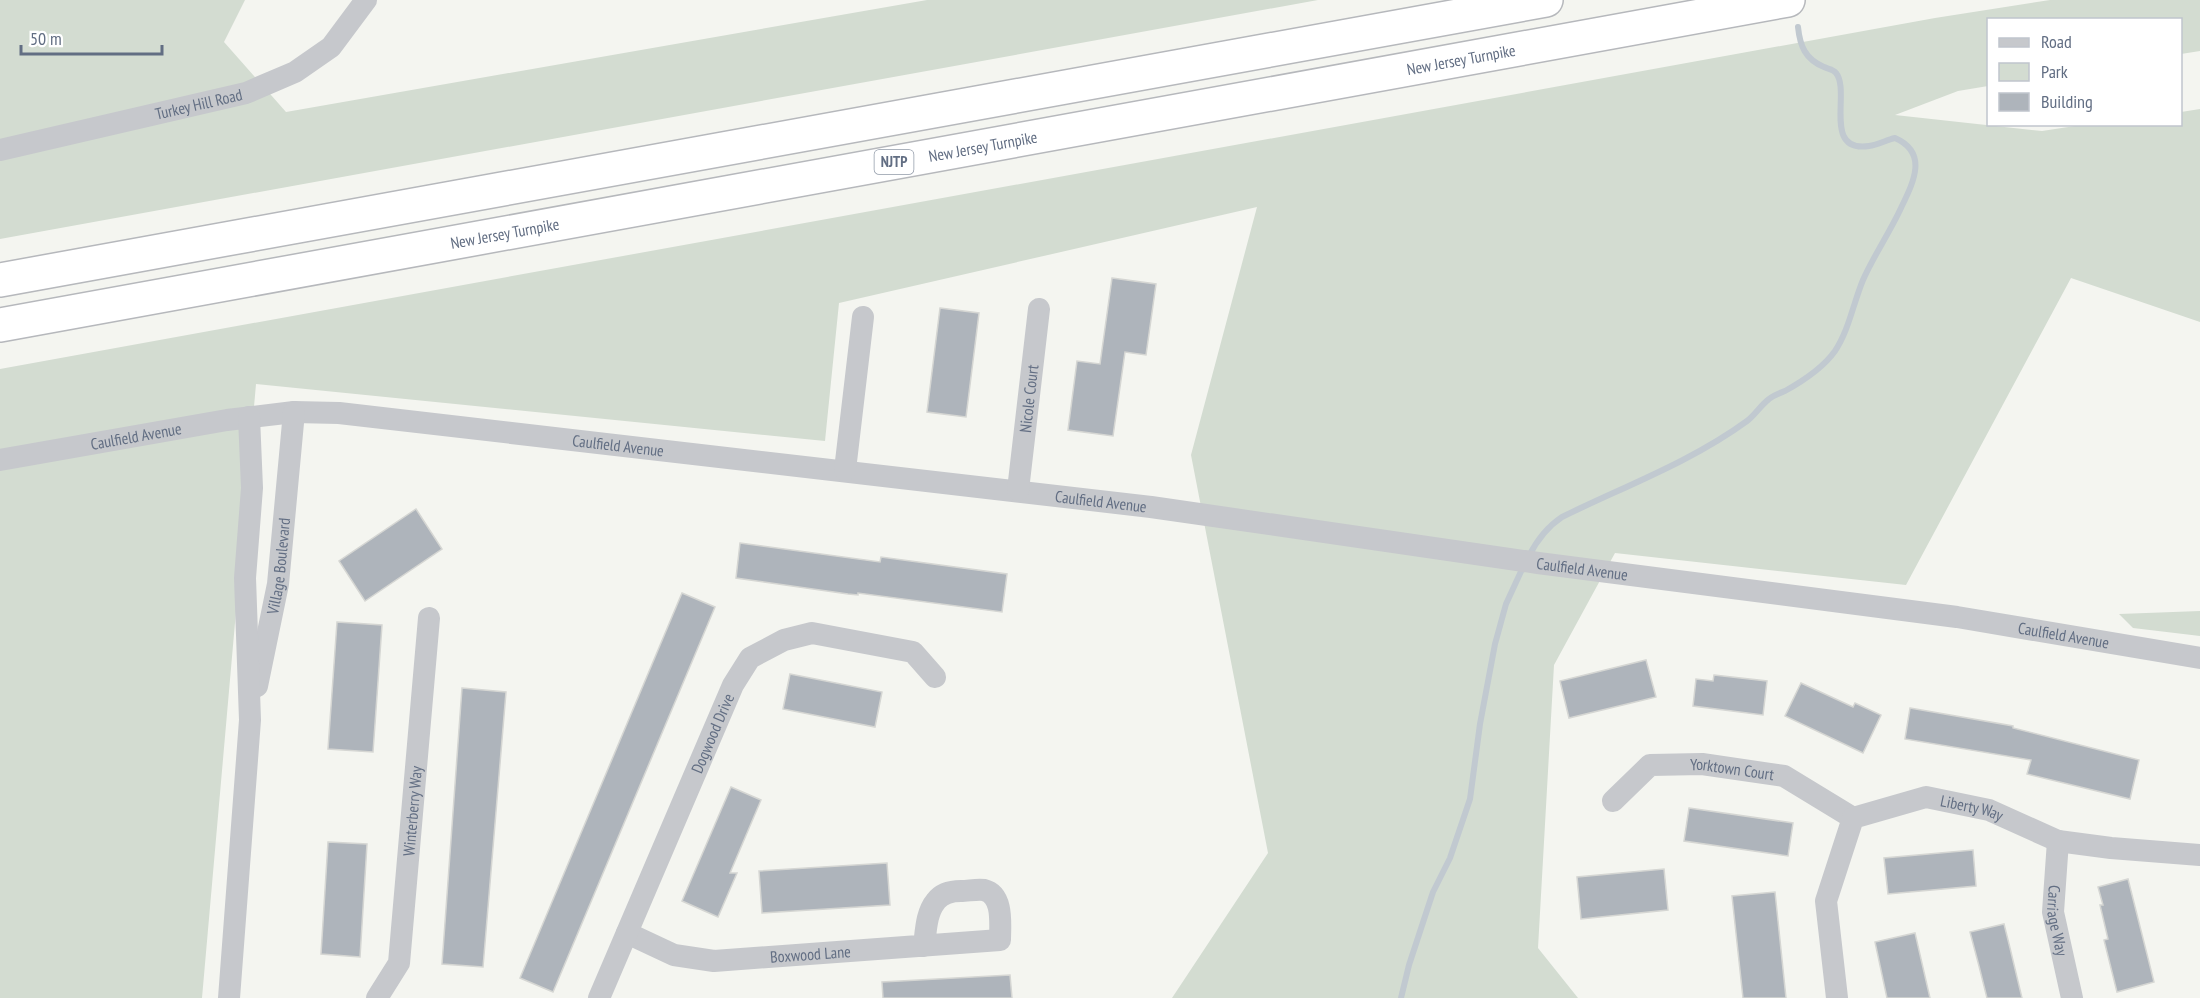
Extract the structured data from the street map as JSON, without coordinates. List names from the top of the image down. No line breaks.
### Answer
{"streets":{"highway":["New Jersey Turnpike","NJTP"],"street":["Turkey Hill Road","Nicole Court","Caulfield Avenue","Village Boulevard","Dogwood Drive","Yorktown Court","Liberty Way","Winterberry Way","Carriage Way","Boxwood Lane"]},"crossings":[["Nicole Court","Caulfield Avenue"],["Caulfield Avenue","Village Boulevard"],["Dogwood Drive","Boxwood Lane"],["Yorktown Court","Liberty Way"],["Liberty Way","Carriage Way"]],"legend":["Road","Park","Building"],"scale_bar":"50 m"}
